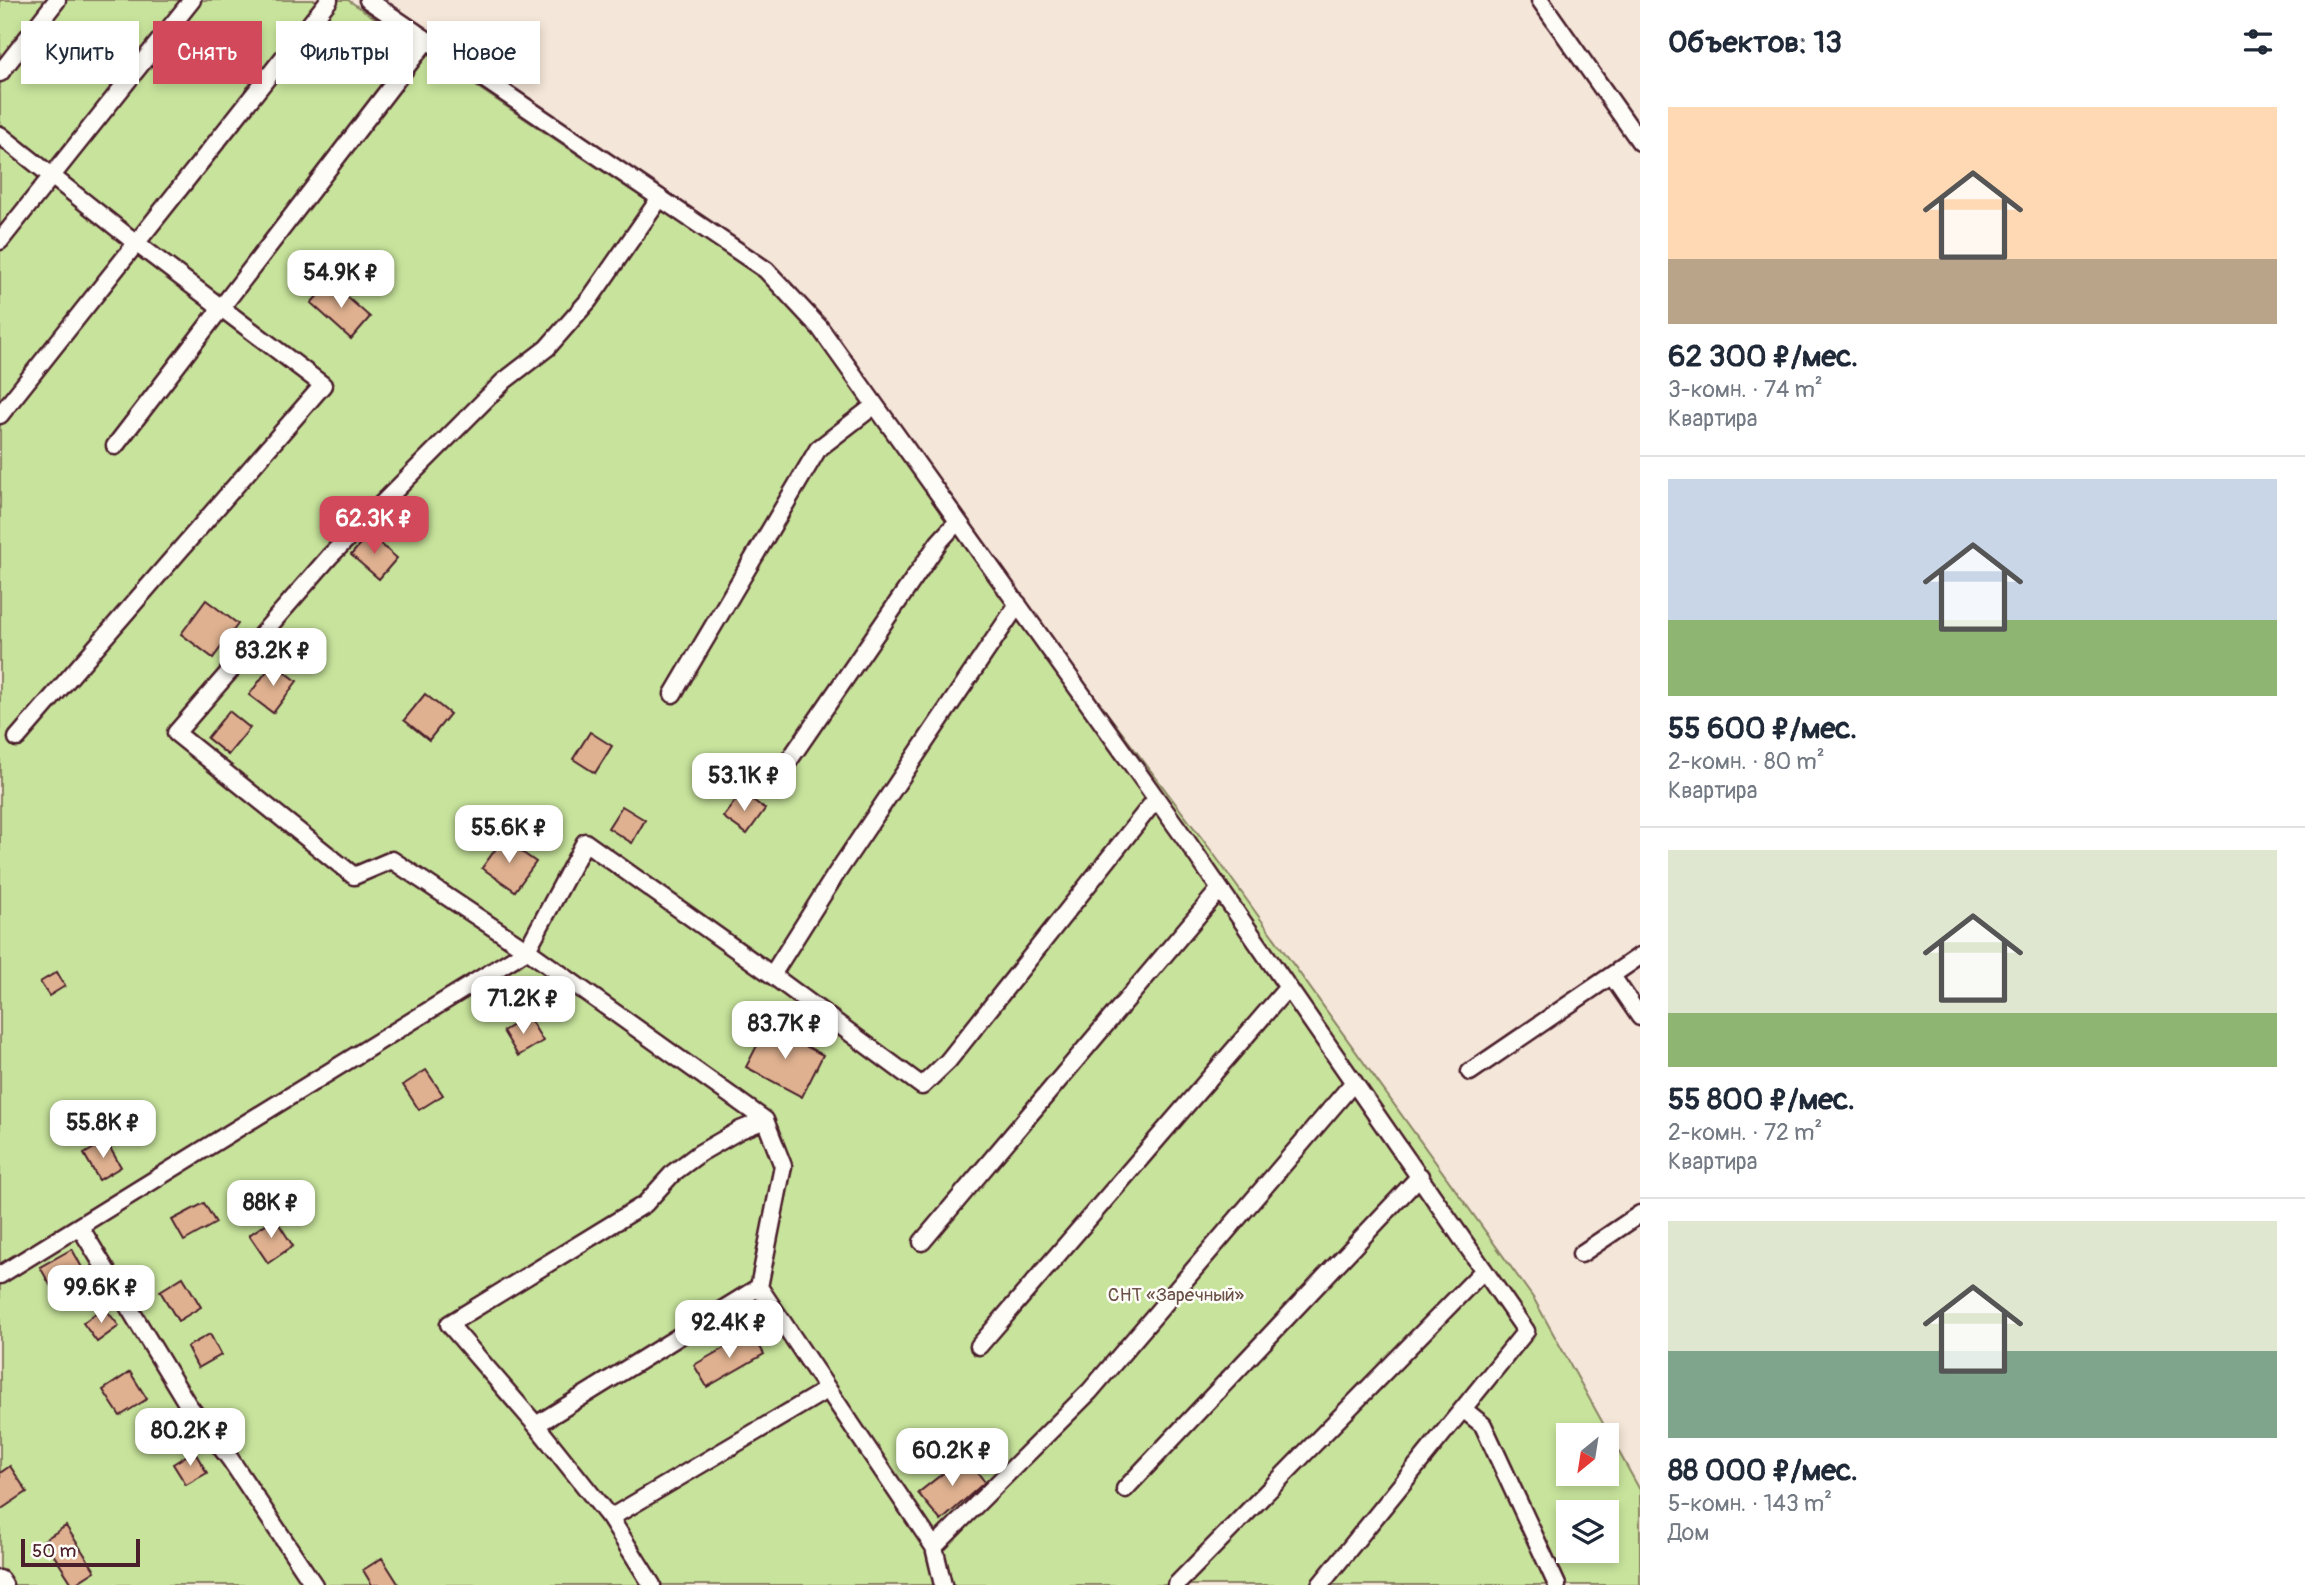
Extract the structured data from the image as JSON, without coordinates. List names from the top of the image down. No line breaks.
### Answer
{"parks":["СНТ «Заречный»"],"scale_bar":"50 m","north":"bottom left","page":{"heading":"Объектов: 13","chip":["Купить","Снять","Фильтры","Новое"],"list":[{"name":"62 300 ₽/мес.","note":"3-комн. · 74 m² · Квартира"},{"name":"55 600 ₽/мес.","note":"2-комн. · 80 m² · Квартира"},{"name":"55 800 ₽/мес.","note":"2-комн. · 72 m² · Квартира"},{"name":"88 000 ₽/мес.","note":"5-комн. · 143 m² · Дом"}],"price":["54.9K ₽","62.3K ₽","83.2K ₽","53.1K ₽","55.6K ₽","71.2K ₽","83.7K ₽","55.8K ₽","88K ₽","99.6K ₽","92.4K ₽","80.2K ₽","60.2K ₽"],"scale":"50 m"}}
